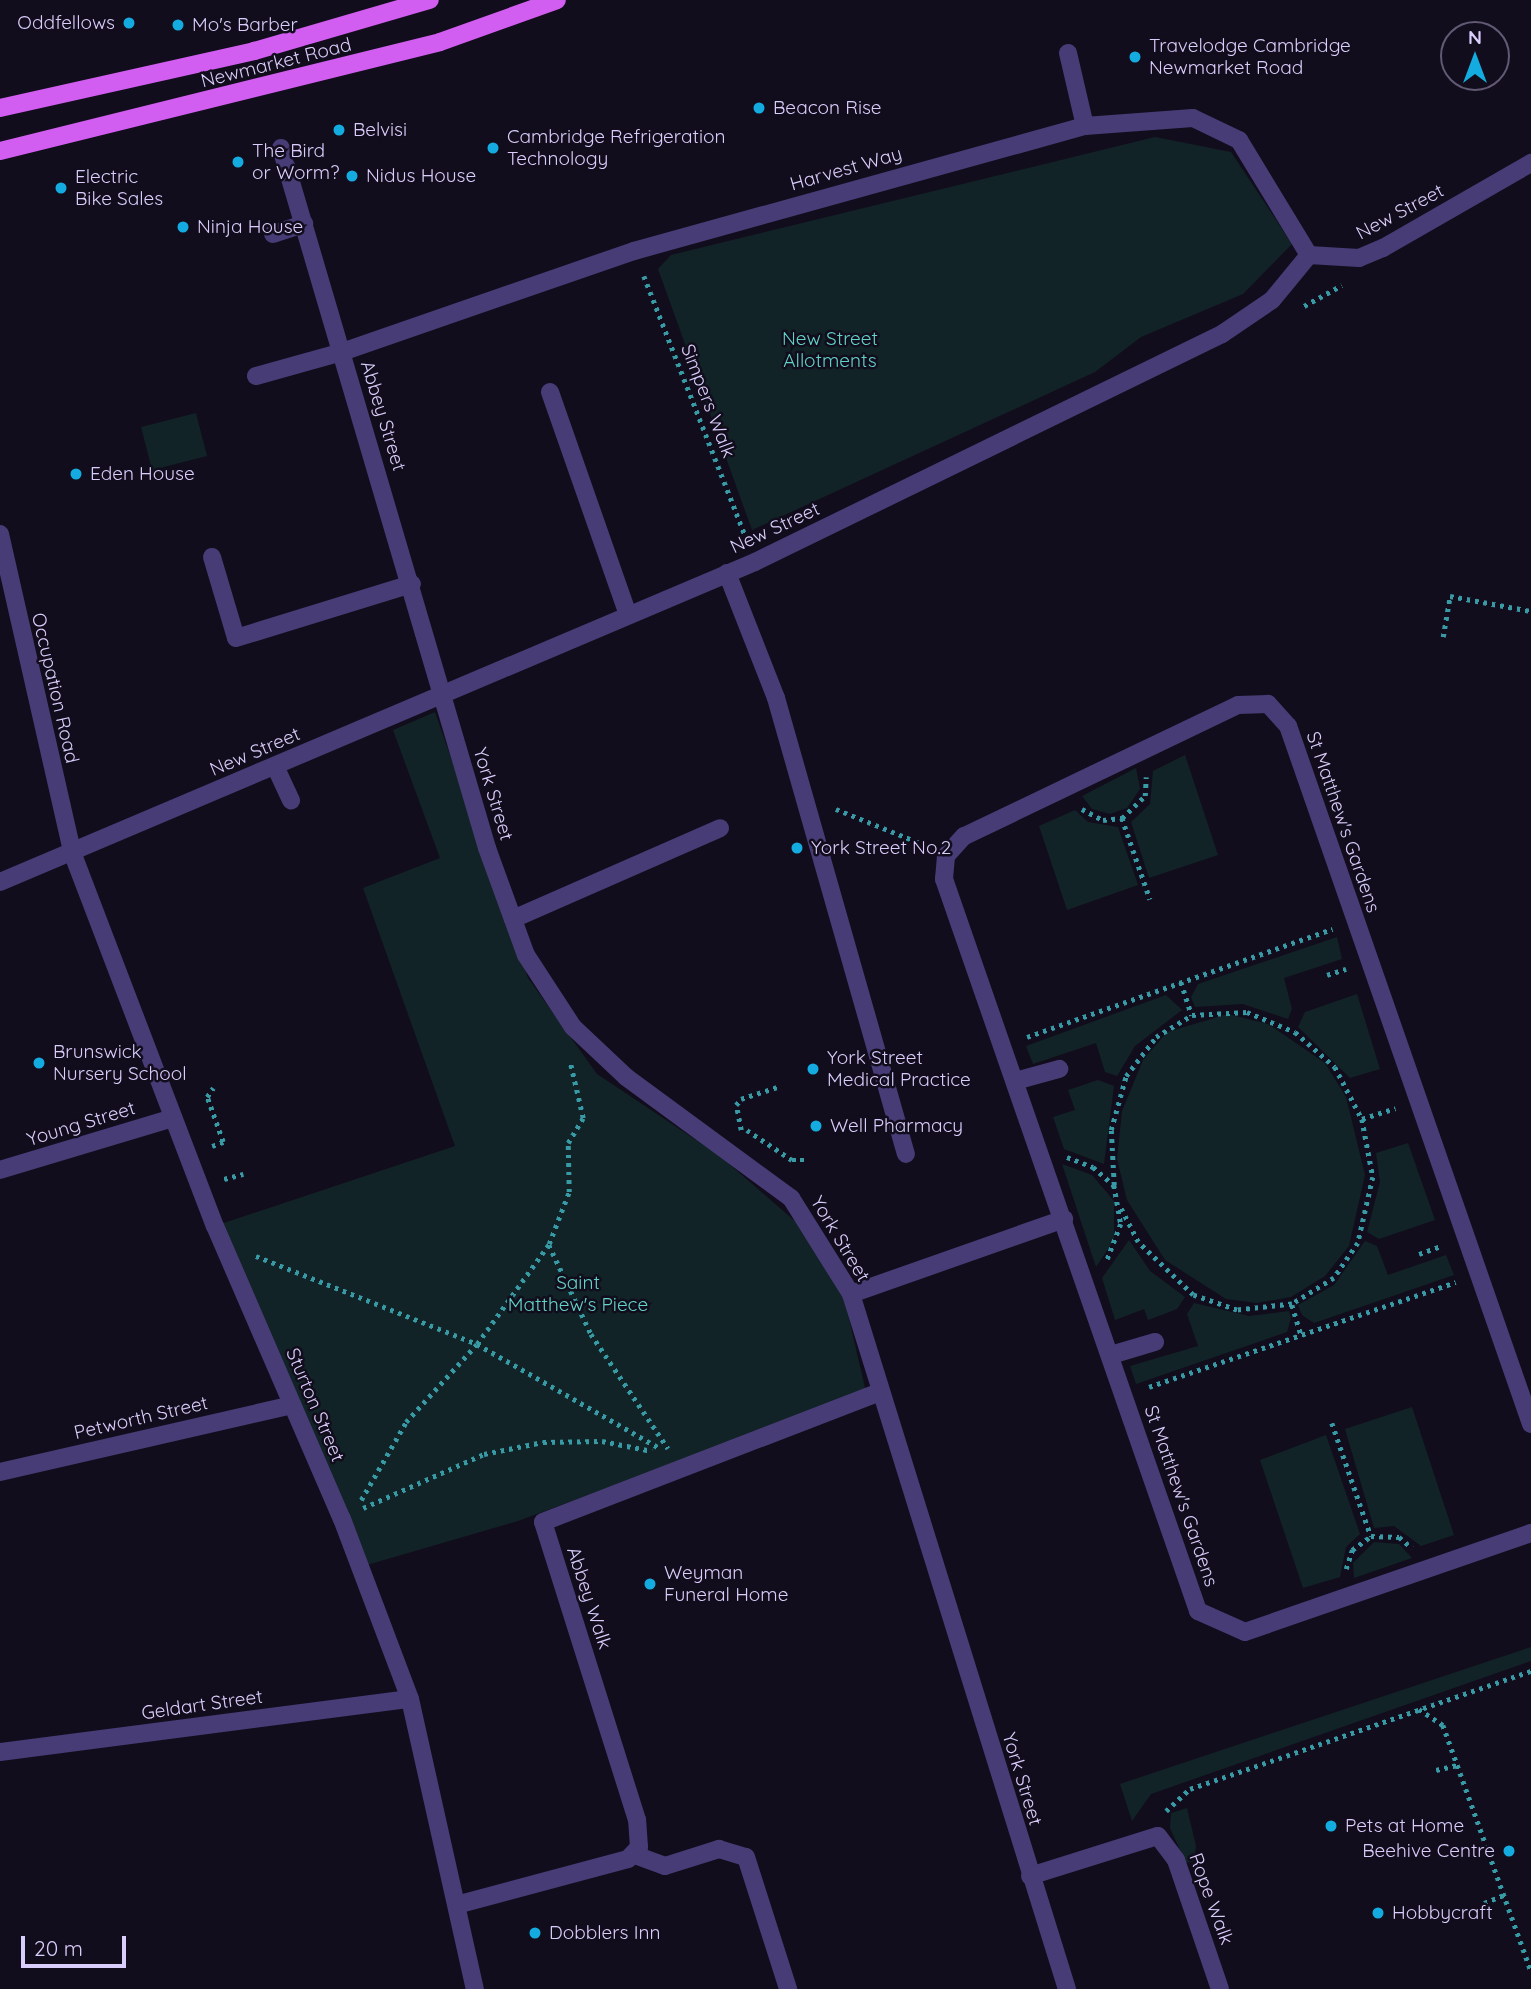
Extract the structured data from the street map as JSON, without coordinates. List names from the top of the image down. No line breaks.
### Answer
{"streets":{"main road":["Newmarket Road"],"street":["Harvest Way","New Street","Abbey Street","Occupation Road","York Street","St Matthew's Gardens","Young Street","Sturton Street","Petworth Street","Abbey Walk","Geldart Street","Rope Walk"],"path":["Simpers Walk"]},"crossings":[["Harvest Way","New Street"],["Harvest Way","Simpers Walk"],["Harvest Way","Abbey Street"],["New Street","Simpers Walk"],["New Street","Abbey Street"],["New Street","Occupation Road"],["New Street","York Street"],["New Street","Sturton Street"],["Abbey Street","York Street"],["Occupation Road","Sturton Street"],["York Street","Abbey Walk"],["Young Street","Sturton Street"],["Sturton Street","Petworth Street"],["Sturton Street","Geldart Street"]],"parks":["New Street Allotments","Saint Matthew's Piece"],"places":["Oddfellows","Mo's Barber","Travelodge Cambridge Newmarket Road","Beacon Rise","Belvisi","Cambridge Refrigeration Technology","The Bird or Worm?","Nidus House","Electric Bike Sales","Ninja House","Eden House","York Street No.2","Brunswick Nursery School","York Street Medical Practice","Well Pharmacy","Weyman Funeral Home","Pets at Home","Beehive Centre","Hobbycraft","Dobblers Inn"],"scale_bar":"20 m","north":"top"}
